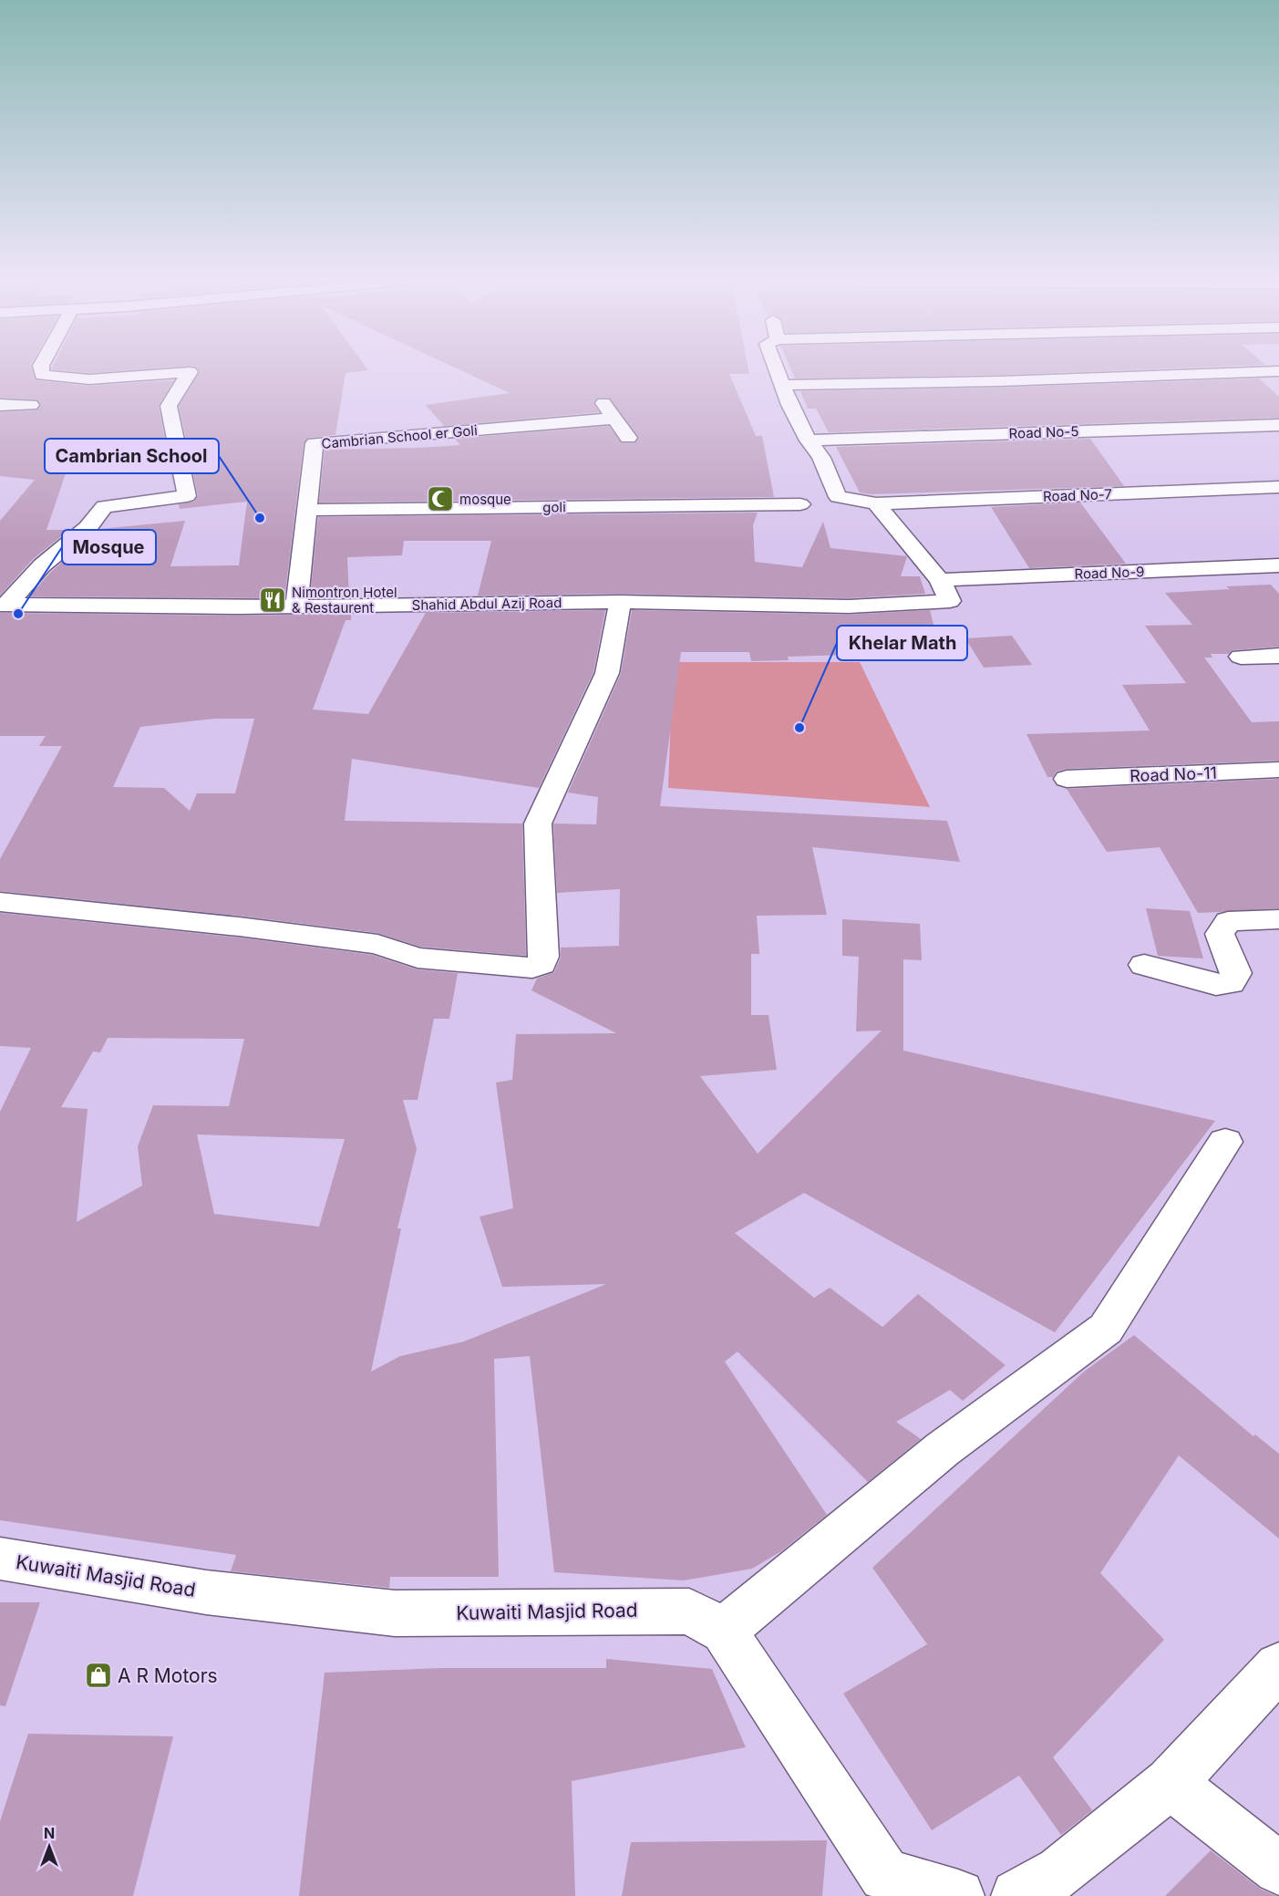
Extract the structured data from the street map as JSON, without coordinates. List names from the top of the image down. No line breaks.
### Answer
{"streets":{"street":["Road No-5","Cambrian School er Goli","Road No-7","goli","Road No-9","Shahid Abdul Azij Road","Road No-11","Kuwaiti Masjid Road"]},"crossings":[["Road No-5","Road No-7"],["Cambrian School er Goli","goli"],["Cambrian School er Goli","Shahid Abdul Azij Road"],["Road No-9","Shahid Abdul Azij Road"]],"places":{"mosque":["mosque"],"other":["Cambrian School","Mosque","Khelar Math"],"restaurant":["Nimontron Hotel & Restaurent"],"shop":["A R Motors"]},"north":"top"}
